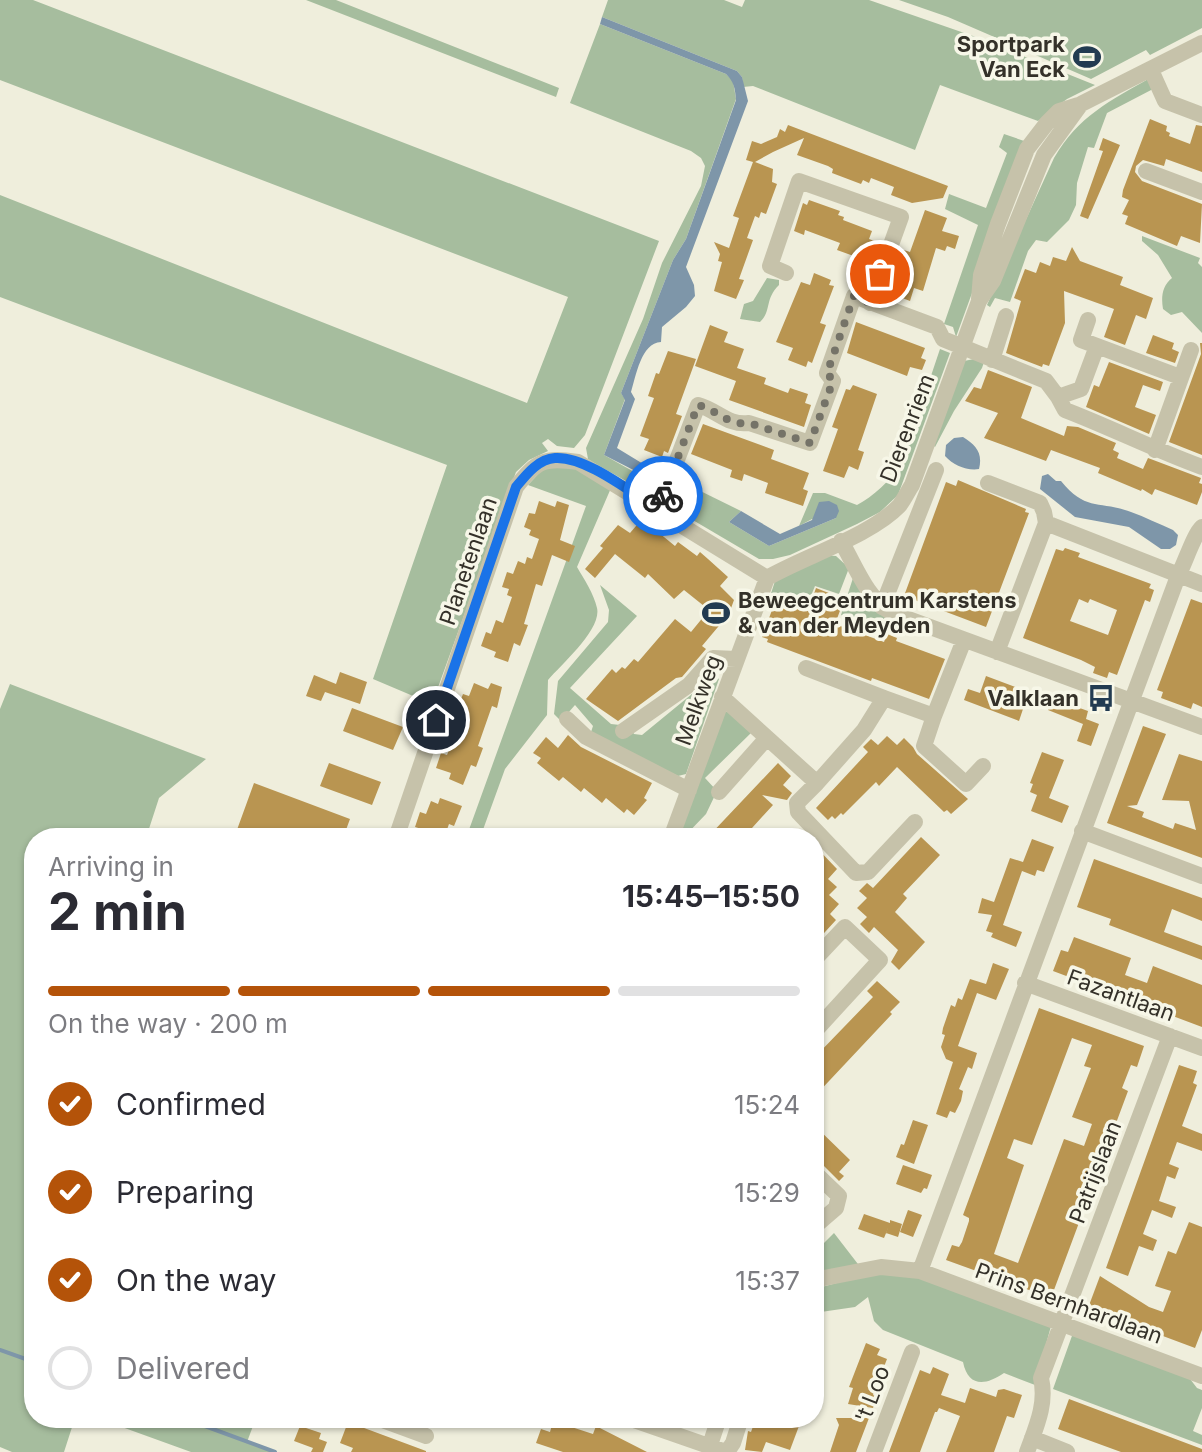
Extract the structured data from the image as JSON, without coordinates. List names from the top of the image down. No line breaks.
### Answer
{"streets":{"street":["Dierenriem","Planetenlaan","Melkweg","Fazantlaan","Patrijslaan","Prins Bernhardlaan","'t Loo"]},"crossings":[["Dierenriem","Planetenlaan"],["Dierenriem","Melkweg"],["Planetenlaan","Melkweg"],["Fazantlaan","Patrijslaan"],["Patrijslaan","Prins Bernhardlaan"]],"places":{"sports":["Sportpark Van Eck","Beweegcentrum Karstens & van der Meyden"],"bus stop":["Valklaan"]},"page":{"heading":["2 min","Arriving in","15:45–15:50"],"bar":"On the way · 200 m","list":[["Confirmed","15:24"],["Preparing","15:29"],["On the way","15:37"],"Delivered"]}}
